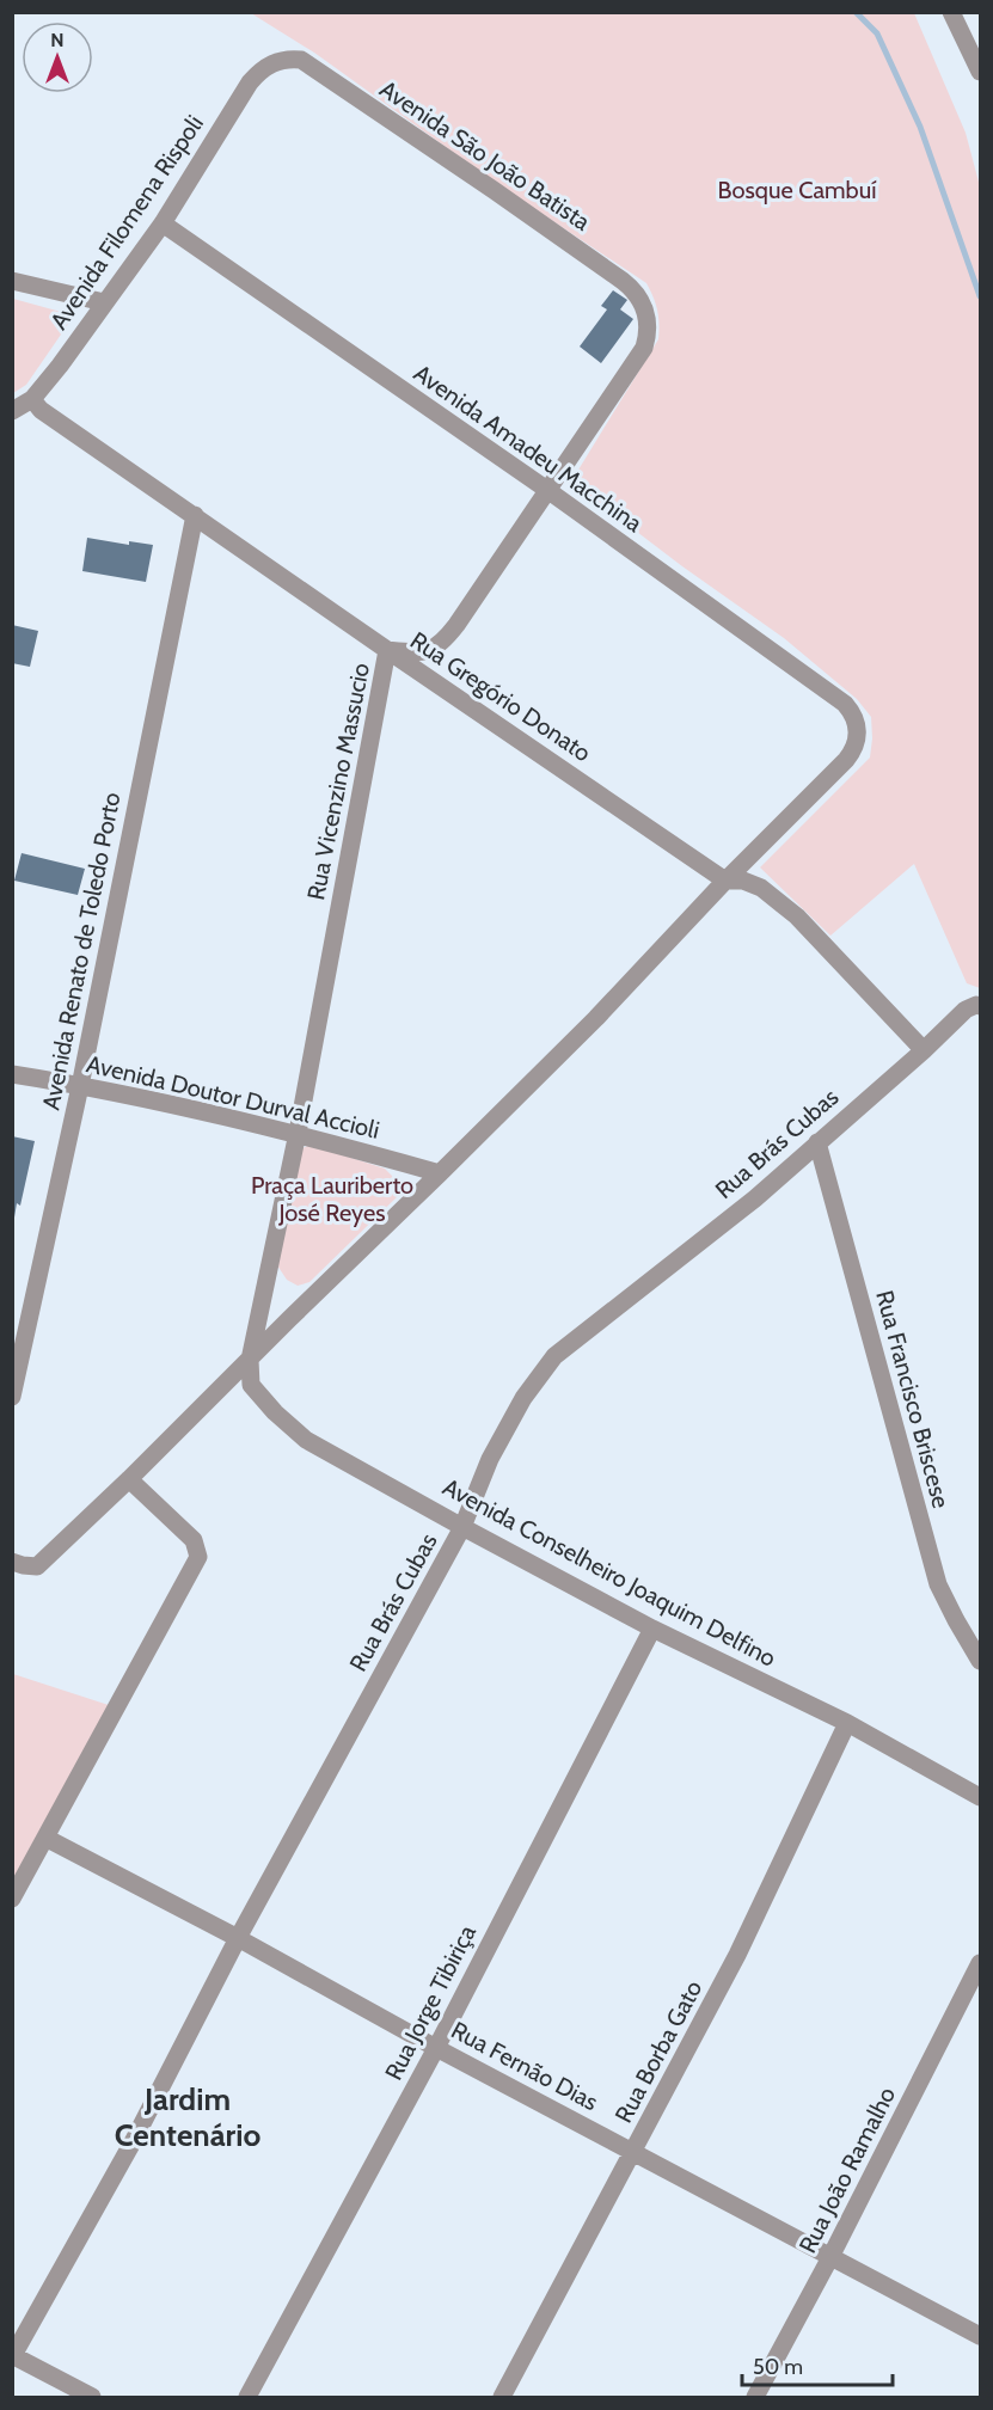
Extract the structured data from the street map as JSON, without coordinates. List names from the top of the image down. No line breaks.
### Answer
{"streets":{"street":["Avenida São João Batista","Avenida Filomena Rispoli","Avenida Amadeu Macchina","Rua Gregório Donato","Rua Vicenzino Massucio","Avenida Renato de Toledo Porto","Avenida Doutor Durval Accioli","Rua Brás Cubas","Rua Francisco Briscese","Avenida Conselheiro Joaquim Delfino","Rua Jorge Tibiriça","Rua Borba Gato","Rua Fernão Dias","Rua João Ramalho"]},"crossings":[["Avenida São João Batista","Avenida Filomena Rispoli"],["Avenida São João Batista","Rua Vicenzino Massucio"],["Avenida Filomena Rispoli","Avenida Amadeu Macchina"],["Avenida Filomena Rispoli","Rua Gregório Donato"],["Avenida Amadeu Macchina","Rua Gregório Donato"],["Avenida Amadeu Macchina","Rua Vicenzino Massucio"],["Rua Gregório Donato","Rua Vicenzino Massucio"],["Rua Gregório Donato","Avenida Renato de Toledo Porto"],["Rua Gregório Donato","Rua Brás Cubas"],["Rua Vicenzino Massucio","Avenida Doutor Durval Accioli"],["Rua Vicenzino Massucio","Avenida Conselheiro Joaquim Delfino"],["Avenida Renato de Toledo Porto","Avenida Doutor Durval Accioli"],["Rua Brás Cubas","Rua Francisco Briscese"],["Rua Brás Cubas","Avenida Conselheiro Joaquim Delfino"],["Rua Brás Cubas","Rua Fernão Dias"],["Avenida Conselheiro Joaquim Delfino","Rua Jorge Tibiriça"],["Avenida Conselheiro Joaquim Delfino","Rua Borba Gato"],["Rua Jorge Tibiriça","Rua Fernão Dias"],["Rua Borba Gato","Rua Fernão Dias"],["Rua Fernão Dias","Rua João Ramalho"]],"districts":["Jardim Centenário"],"parks":["Bosque Cambuí","Praça Lauriberto José Reyes"],"scale_bar":"50 m","north":"top"}
